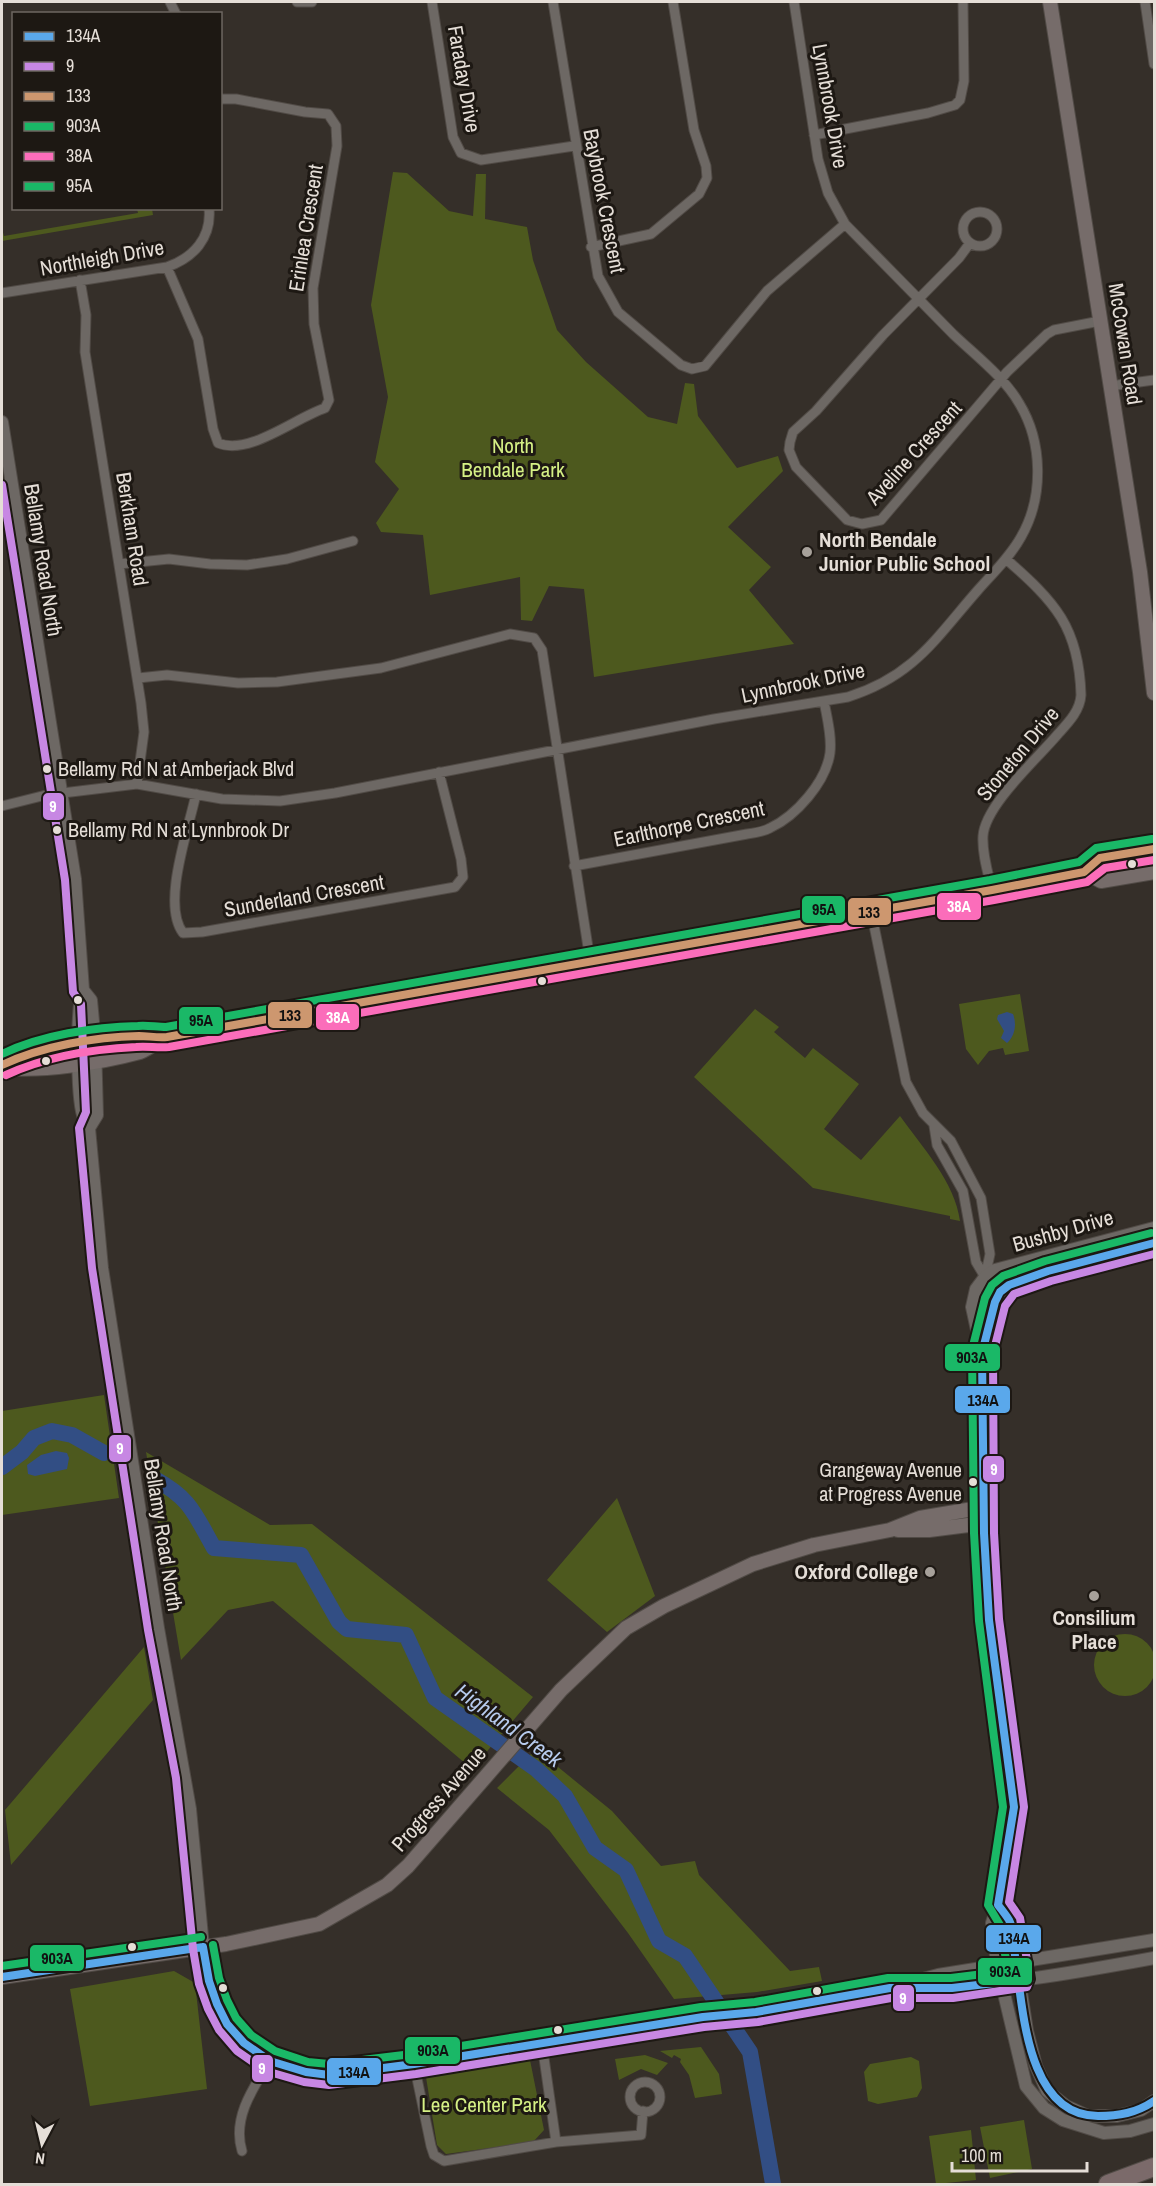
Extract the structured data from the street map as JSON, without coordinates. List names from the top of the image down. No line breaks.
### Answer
{"streets":{"main road":["McCowan Road","Progress Avenue"],"street":["Faraday Drive","Lynnbrook Drive","Baybrook Crescent","Erinlea Crescent","Northleigh Drive","Aveline Crescent","Berkham Road","Bellamy Road North","Stoneton Drive","Earlthorpe Crescent","Sunderland Crescent","Bushby Drive"]},"crossings":[["Faraday Drive","Baybrook Crescent"],["Lynnbrook Drive","Baybrook Crescent"],["Lynnbrook Drive","Aveline Crescent"],["Lynnbrook Drive","Berkham Road"],["Lynnbrook Drive","Bellamy Road North"],["Lynnbrook Drive","Stoneton Drive"],["Lynnbrook Drive","Earlthorpe Crescent"],["Lynnbrook Drive","Sunderland Crescent"],["Erinlea Crescent","Northleigh Drive"],["Northleigh Drive","Berkham Road"],["McCowan Road","Aveline Crescent"],["Bellamy Road North","Progress Avenue"]],"water":["Highland Creek"],"parks":["North Bendale Park","Lee Center Park"],"places":["North Bendale Junior Public School","Bellamy Rd N at Amberjack Blvd","Bellamy Rd N at Lynnbrook Dr","Grangeway Avenue at Progress Avenue","Oxford College","Consilium Place"],"lines":["transit line 9","transit line 95A","transit line 133","transit line 38A","transit line 903A","transit line 134A"],"legend":["134A","9","133","903A","38A","95A"],"scale_bar":"100 m","north":"bottom"}
